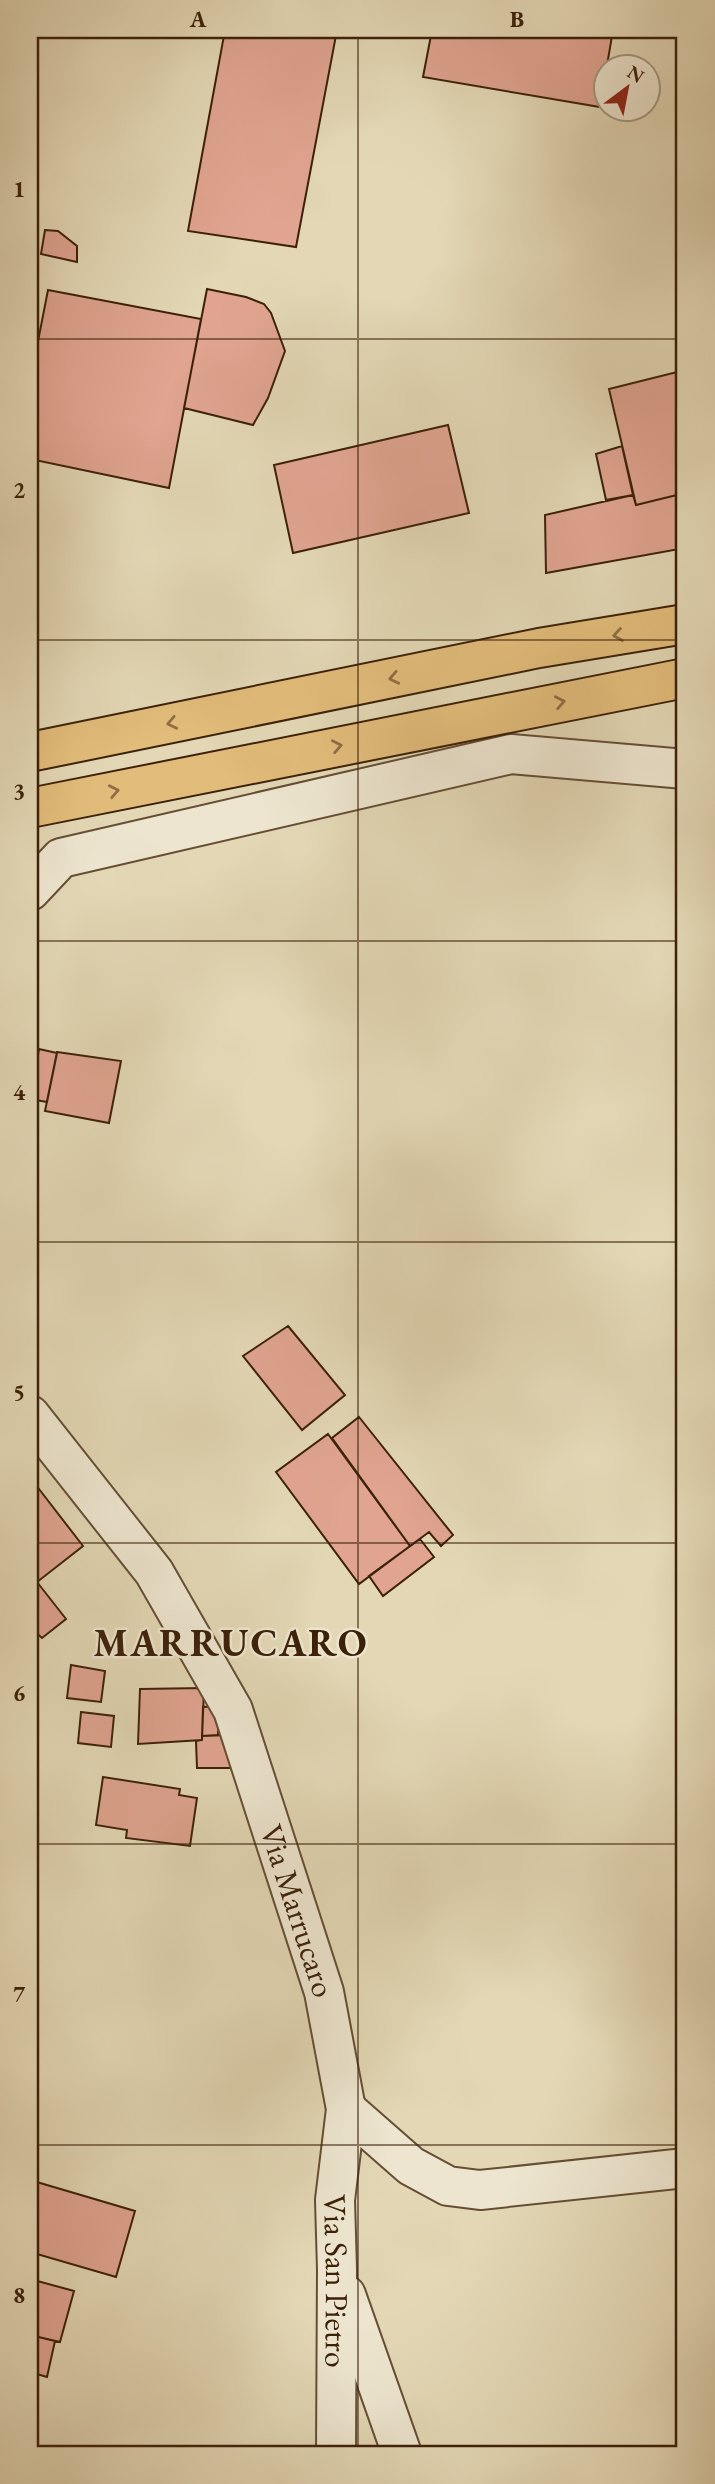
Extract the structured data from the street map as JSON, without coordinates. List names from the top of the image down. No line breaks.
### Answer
{"streets":{"street":["Via Marrucaro","Via San Pietro"]},"crossings":[["Via Marrucaro","Via San Pietro"]],"districts":["MARRUCARO"],"north":"top right","grid":{"columns":["A","B"],"rows":["1","2","3","4","5","6","7","8"]}}
